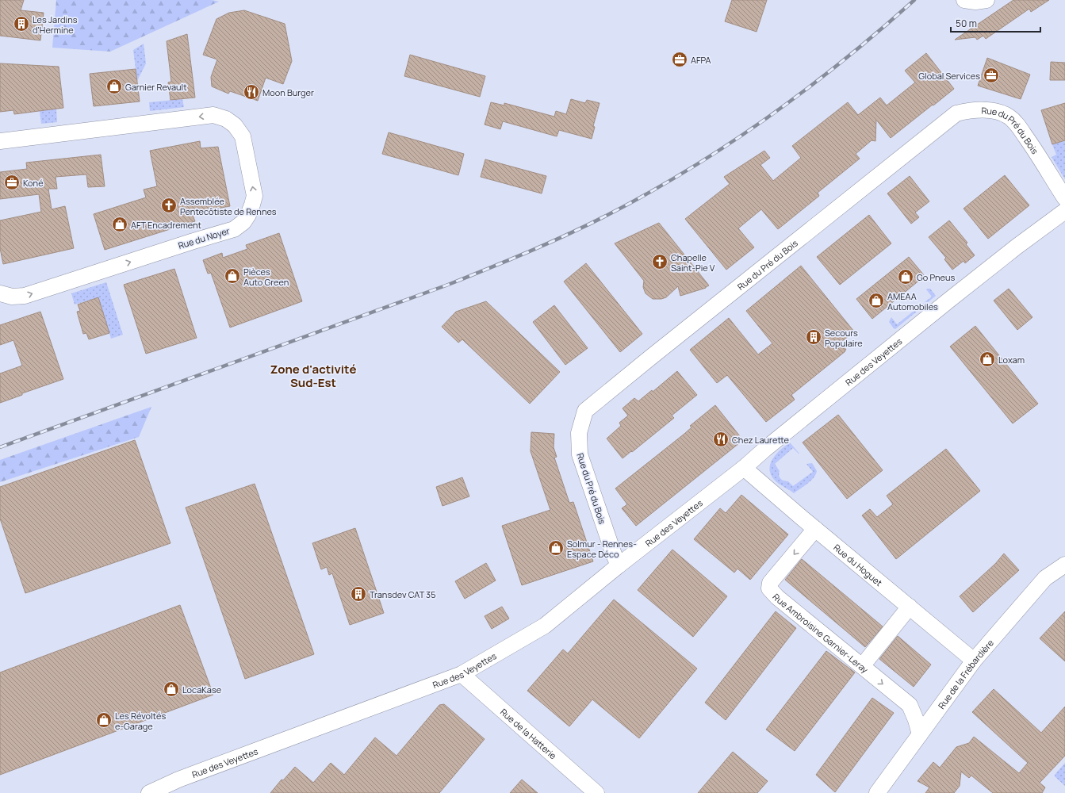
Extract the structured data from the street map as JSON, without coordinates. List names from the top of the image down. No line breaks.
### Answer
{"streets":{"street":["Rue du Pré du Bois","Rue du Noyer","Rue des Veyettes","Rue du Hoguet","Rue Ambroisine Garnier-Leray","Rue de la Frébardière","Rue de la Hatterie"]},"crossings":[["Rue du Pré du Bois","Rue des Veyettes"],["Rue des Veyettes","Rue du Hoguet"],["Rue des Veyettes","Rue de la Hatterie"],["Rue du Hoguet","Rue Ambroisine Garnier-Leray"],["Rue du Hoguet","Rue de la Frébardière"],["Rue Ambroisine Garnier-Leray","Rue de la Frébardière"]],"districts":["Zone d'activité Sud-Est"],"places":{"building":["Les Jardins d'Hermine","Secours Populaire","Transdev CAT 35"],"office":["AFPA","Global Services","Koné"],"shop":["Garnier Revault","AFT Encadrement","Pièces Auto Green","Go Pneus","AMEAA Automobiles","Loxam","Solmur - Rennes- Espace Déco","LocaKase","Les Révoltés e-Garage"],"restaurant":["Moon Burger","Chez Laurette"],"church":["Assemblée Pentecôtiste de Rennes","Chapelle Saint-Pie V"]},"scale_bar":"50 m"}
